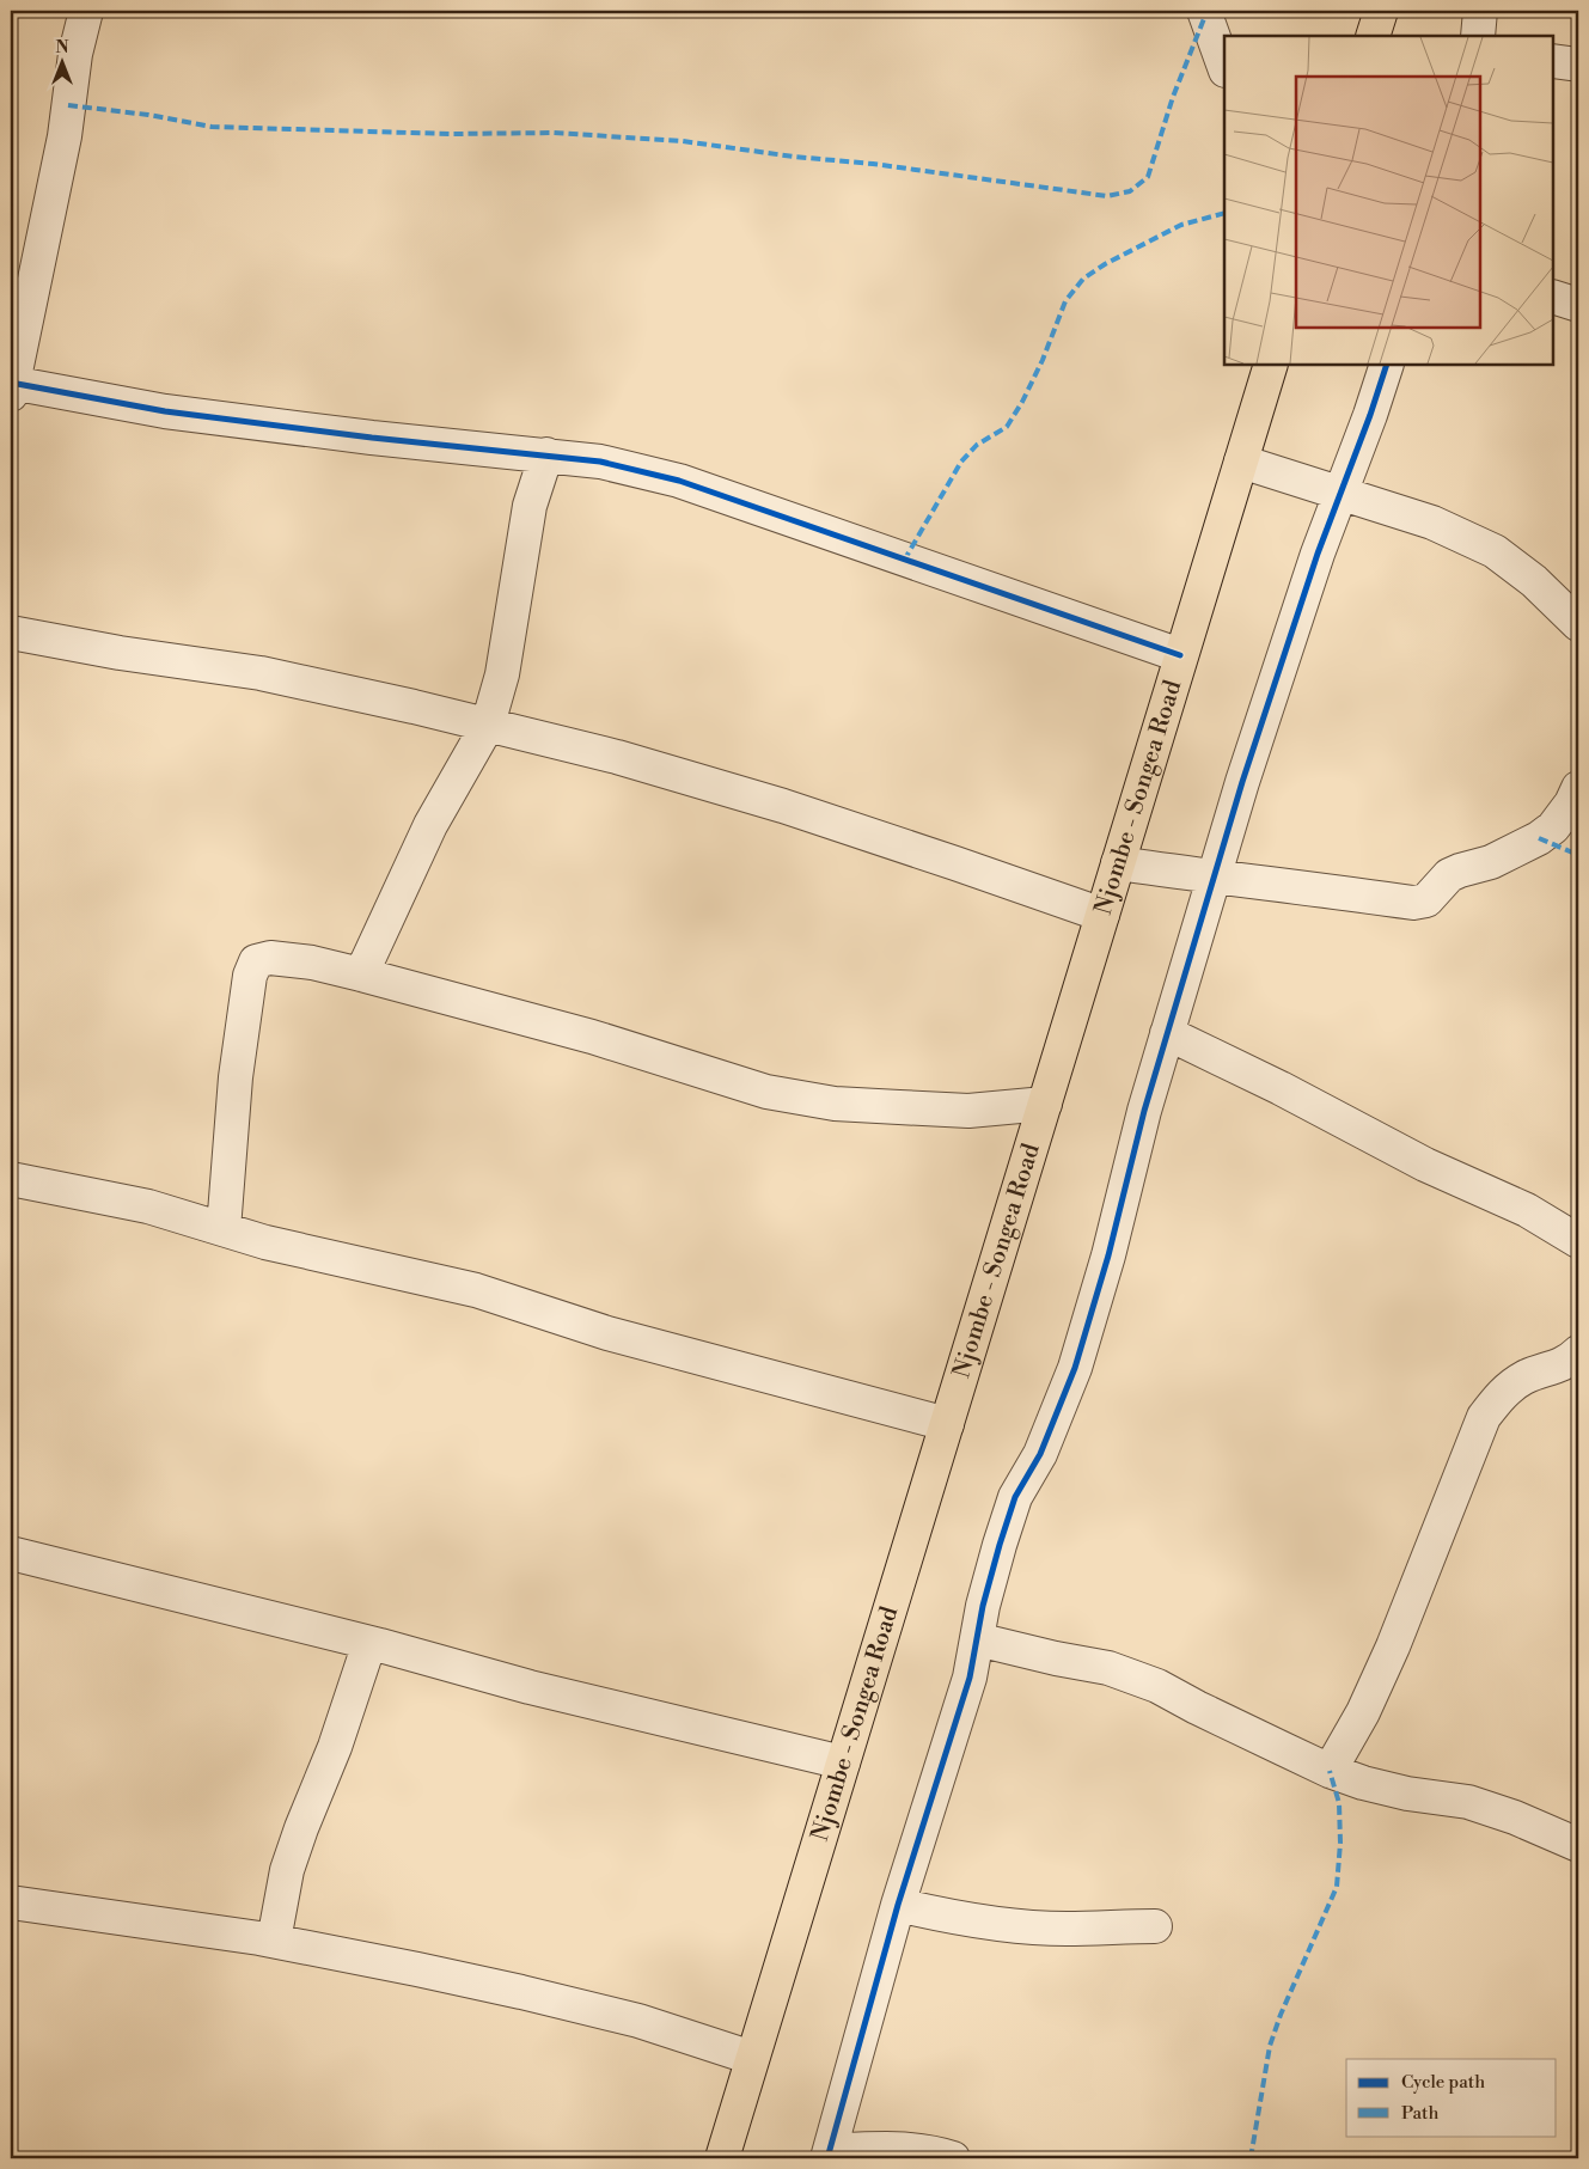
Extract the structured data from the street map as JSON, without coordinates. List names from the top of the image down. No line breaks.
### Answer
{"streets":{"highway":["Njombe - Songea Road"]},"legend":["Cycle path","Path"],"north":"top"}
